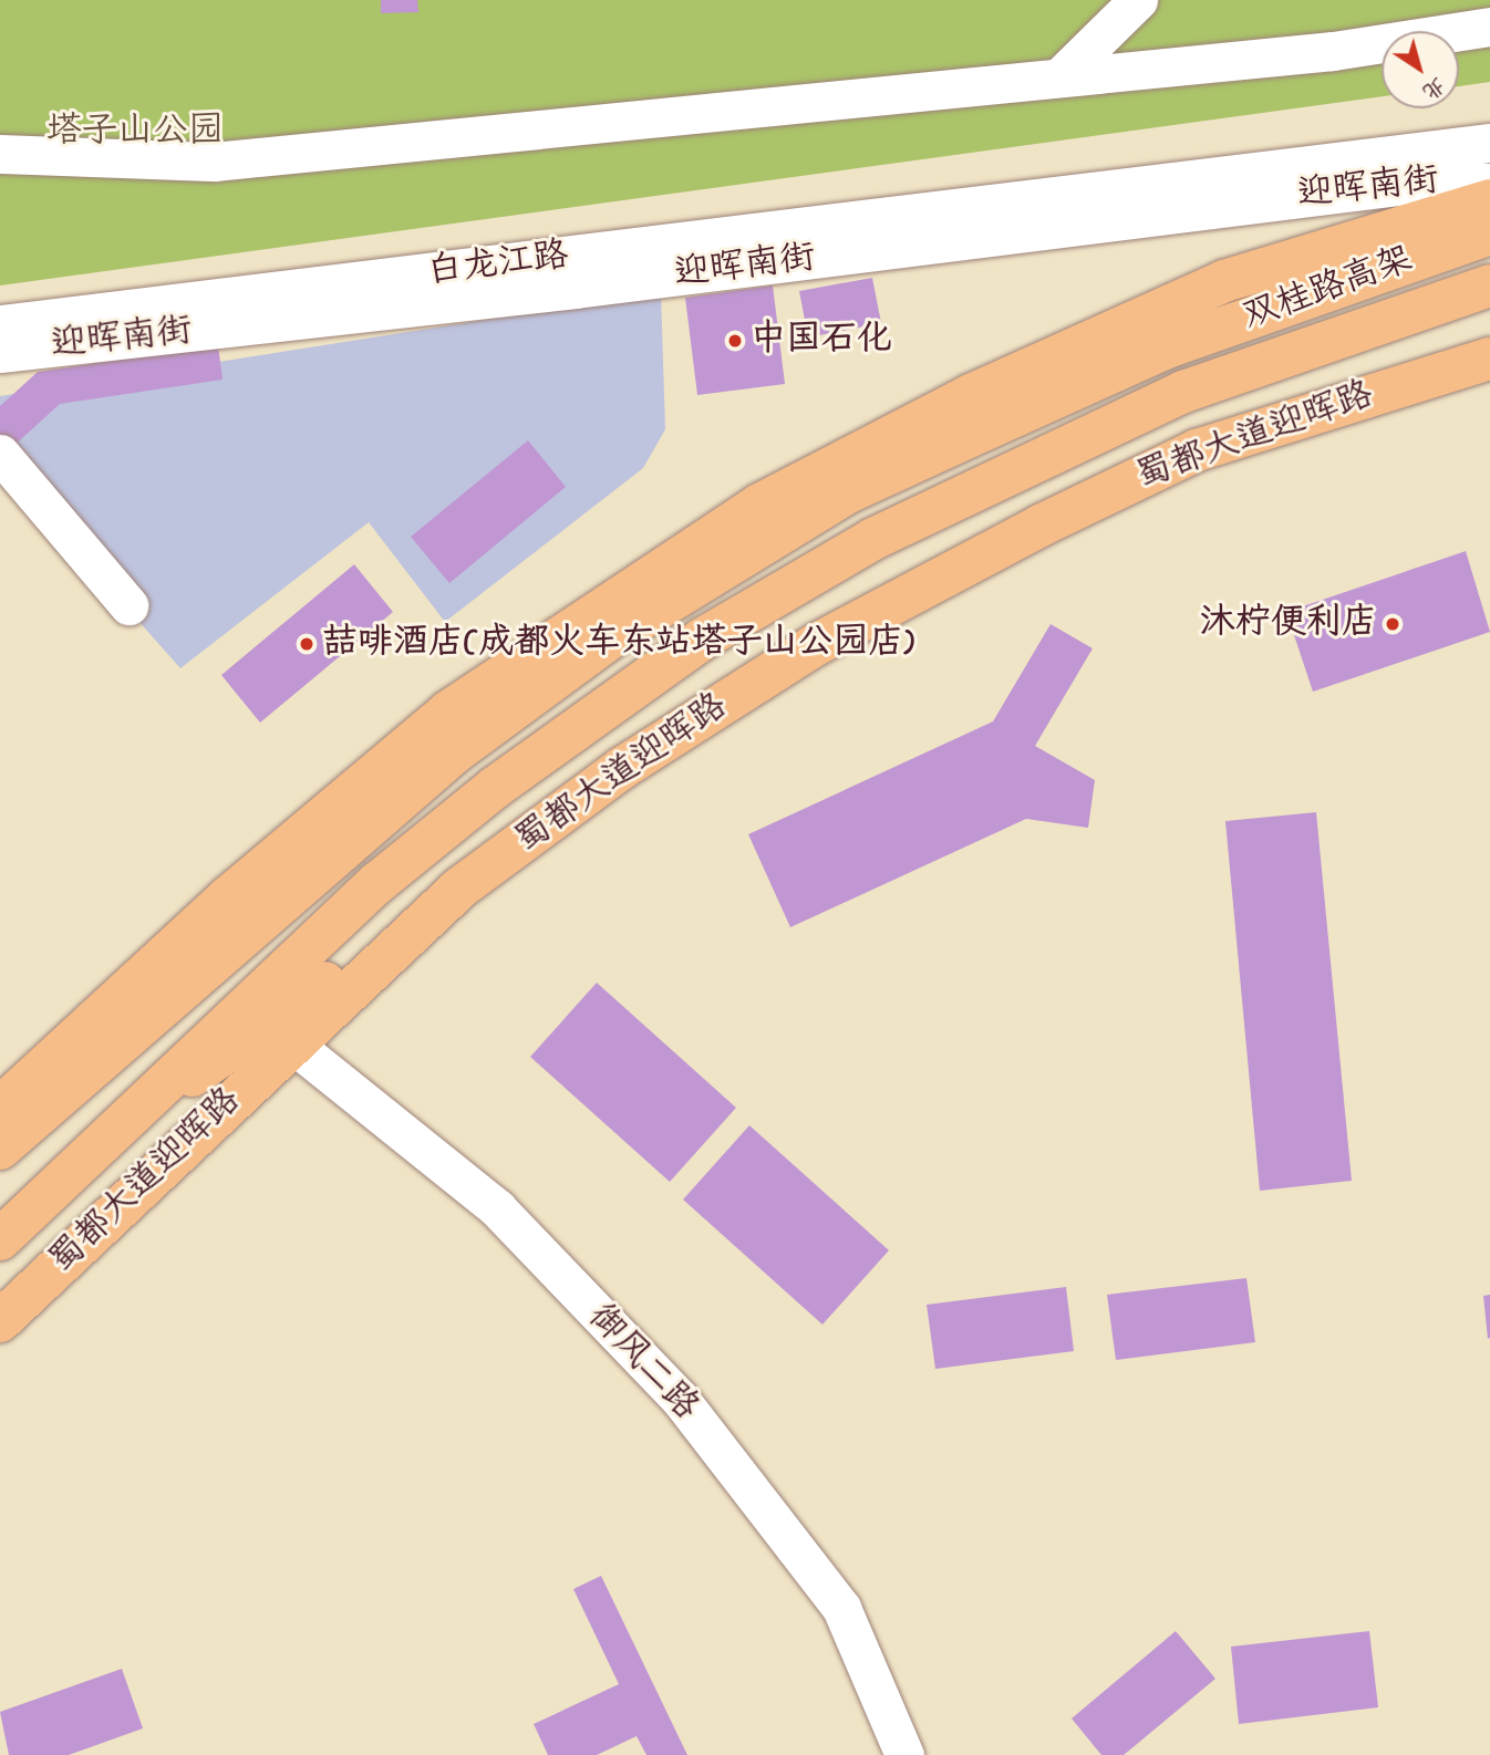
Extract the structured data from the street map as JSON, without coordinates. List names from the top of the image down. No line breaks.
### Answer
{"streets":{"main road":["双桂路高架","蜀都大道迎晖路"],"street":["迎晖南街","白龙江路","御风二路"]},"crossings":[["双桂路高架","蜀都大道迎晖路"],["蜀都大道迎晖路","御风二路"]],"parks":["塔子山公园"],"places":["中国石化","沐柠便利店","喆啡酒店(成都火车东站塔子山公园店)"],"north":"bottom right"}
